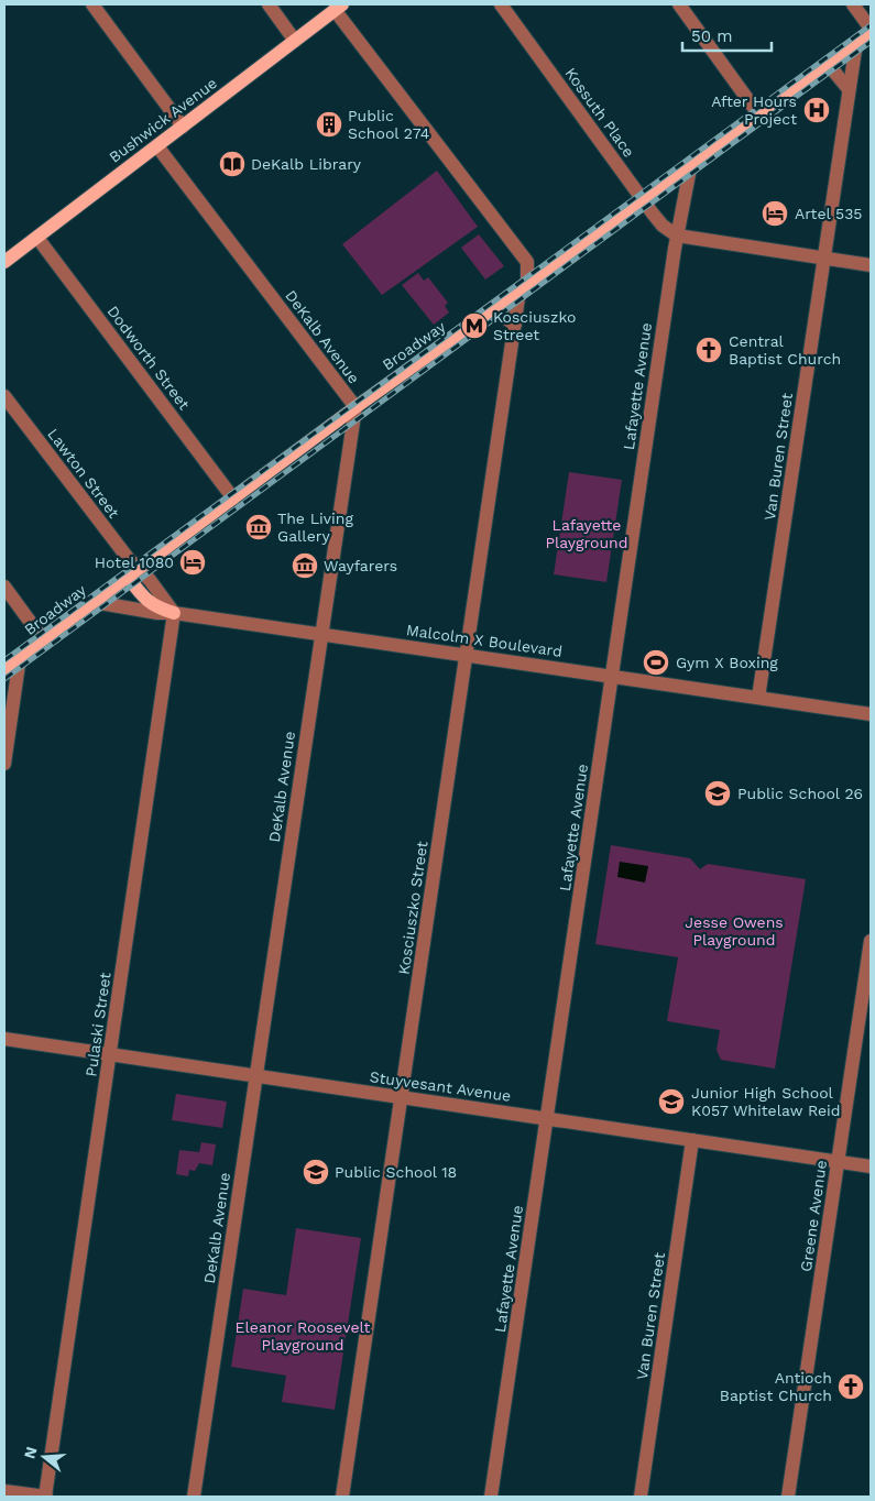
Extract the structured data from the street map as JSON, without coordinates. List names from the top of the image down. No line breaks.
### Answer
{"streets":{"main road":["Bushwick Avenue","Broadway"],"street":["Kossuth Place","DeKalb Avenue","Dodworth Street","Lafayette Avenue","Van Buren Street","Lawton Street","Malcolm X Boulevard","Kosciuszko Street","Pulaski Street","Stuyvesant Avenue","Greene Avenue"]},"crossings":[["Kossuth Place","Broadway"],["Kossuth Place","Lafayette Avenue"],["Bushwick Avenue","DeKalb Avenue"],["Bushwick Avenue","Dodworth Street"],["Bushwick Avenue","Kosciuszko Street"],["DeKalb Avenue","Broadway"],["DeKalb Avenue","Malcolm X Boulevard"],["DeKalb Avenue","Stuyvesant Avenue"],["Broadway","Dodworth Street"],["Broadway","Lafayette Avenue"],["Broadway","Van Buren Street"],["Broadway","Lawton Street"],["Broadway","Malcolm X Boulevard"],["Broadway","Kosciuszko Street"],["Lafayette Avenue","Malcolm X Boulevard"],["Lafayette Avenue","Stuyvesant Avenue"],["Van Buren Street","Malcolm X Boulevard"],["Van Buren Street","Stuyvesant Avenue"],["Malcolm X Boulevard","Kosciuszko Street"],["Malcolm X Boulevard","Pulaski Street"],["Kosciuszko Street","Stuyvesant Avenue"],["Pulaski Street","Stuyvesant Avenue"],["Stuyvesant Avenue","Greene Avenue"]],"parks":["Lafayette Playground","Jesse Owens Playground","Eleanor Roosevelt Playground"],"places":{"hospital":["After Hours Project"],"building":["Public School 274"],"library":["DeKalb Library"],"hotel":["Artel 535","Hotel 1080"],"metro station":["Kosciuszko Street"],"church":["Central Baptist Church","Antioch Baptist Church"],"museum":["The Living Gallery","Wayfarers"],"sports":["Gym X Boxing"],"school or university":["Public School 26","Junior High School K057 Whitelaw Reid","Public School 18"]},"scale_bar":"50 m","north":"left"}
